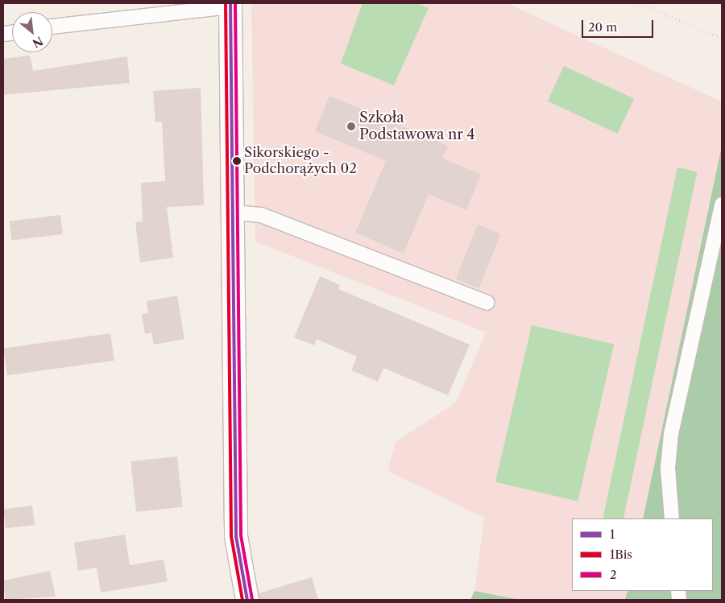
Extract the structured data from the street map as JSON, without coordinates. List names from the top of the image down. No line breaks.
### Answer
{"places":["Szkoła Podstawowa nr 4","Sikorskiego - Podchorążych 02"],"lines":["transit line 1","transit line 1Bis","transit line 2"],"legend":["1","1Bis","2"],"scale_bar":"20 m","north":"bottom right"}
